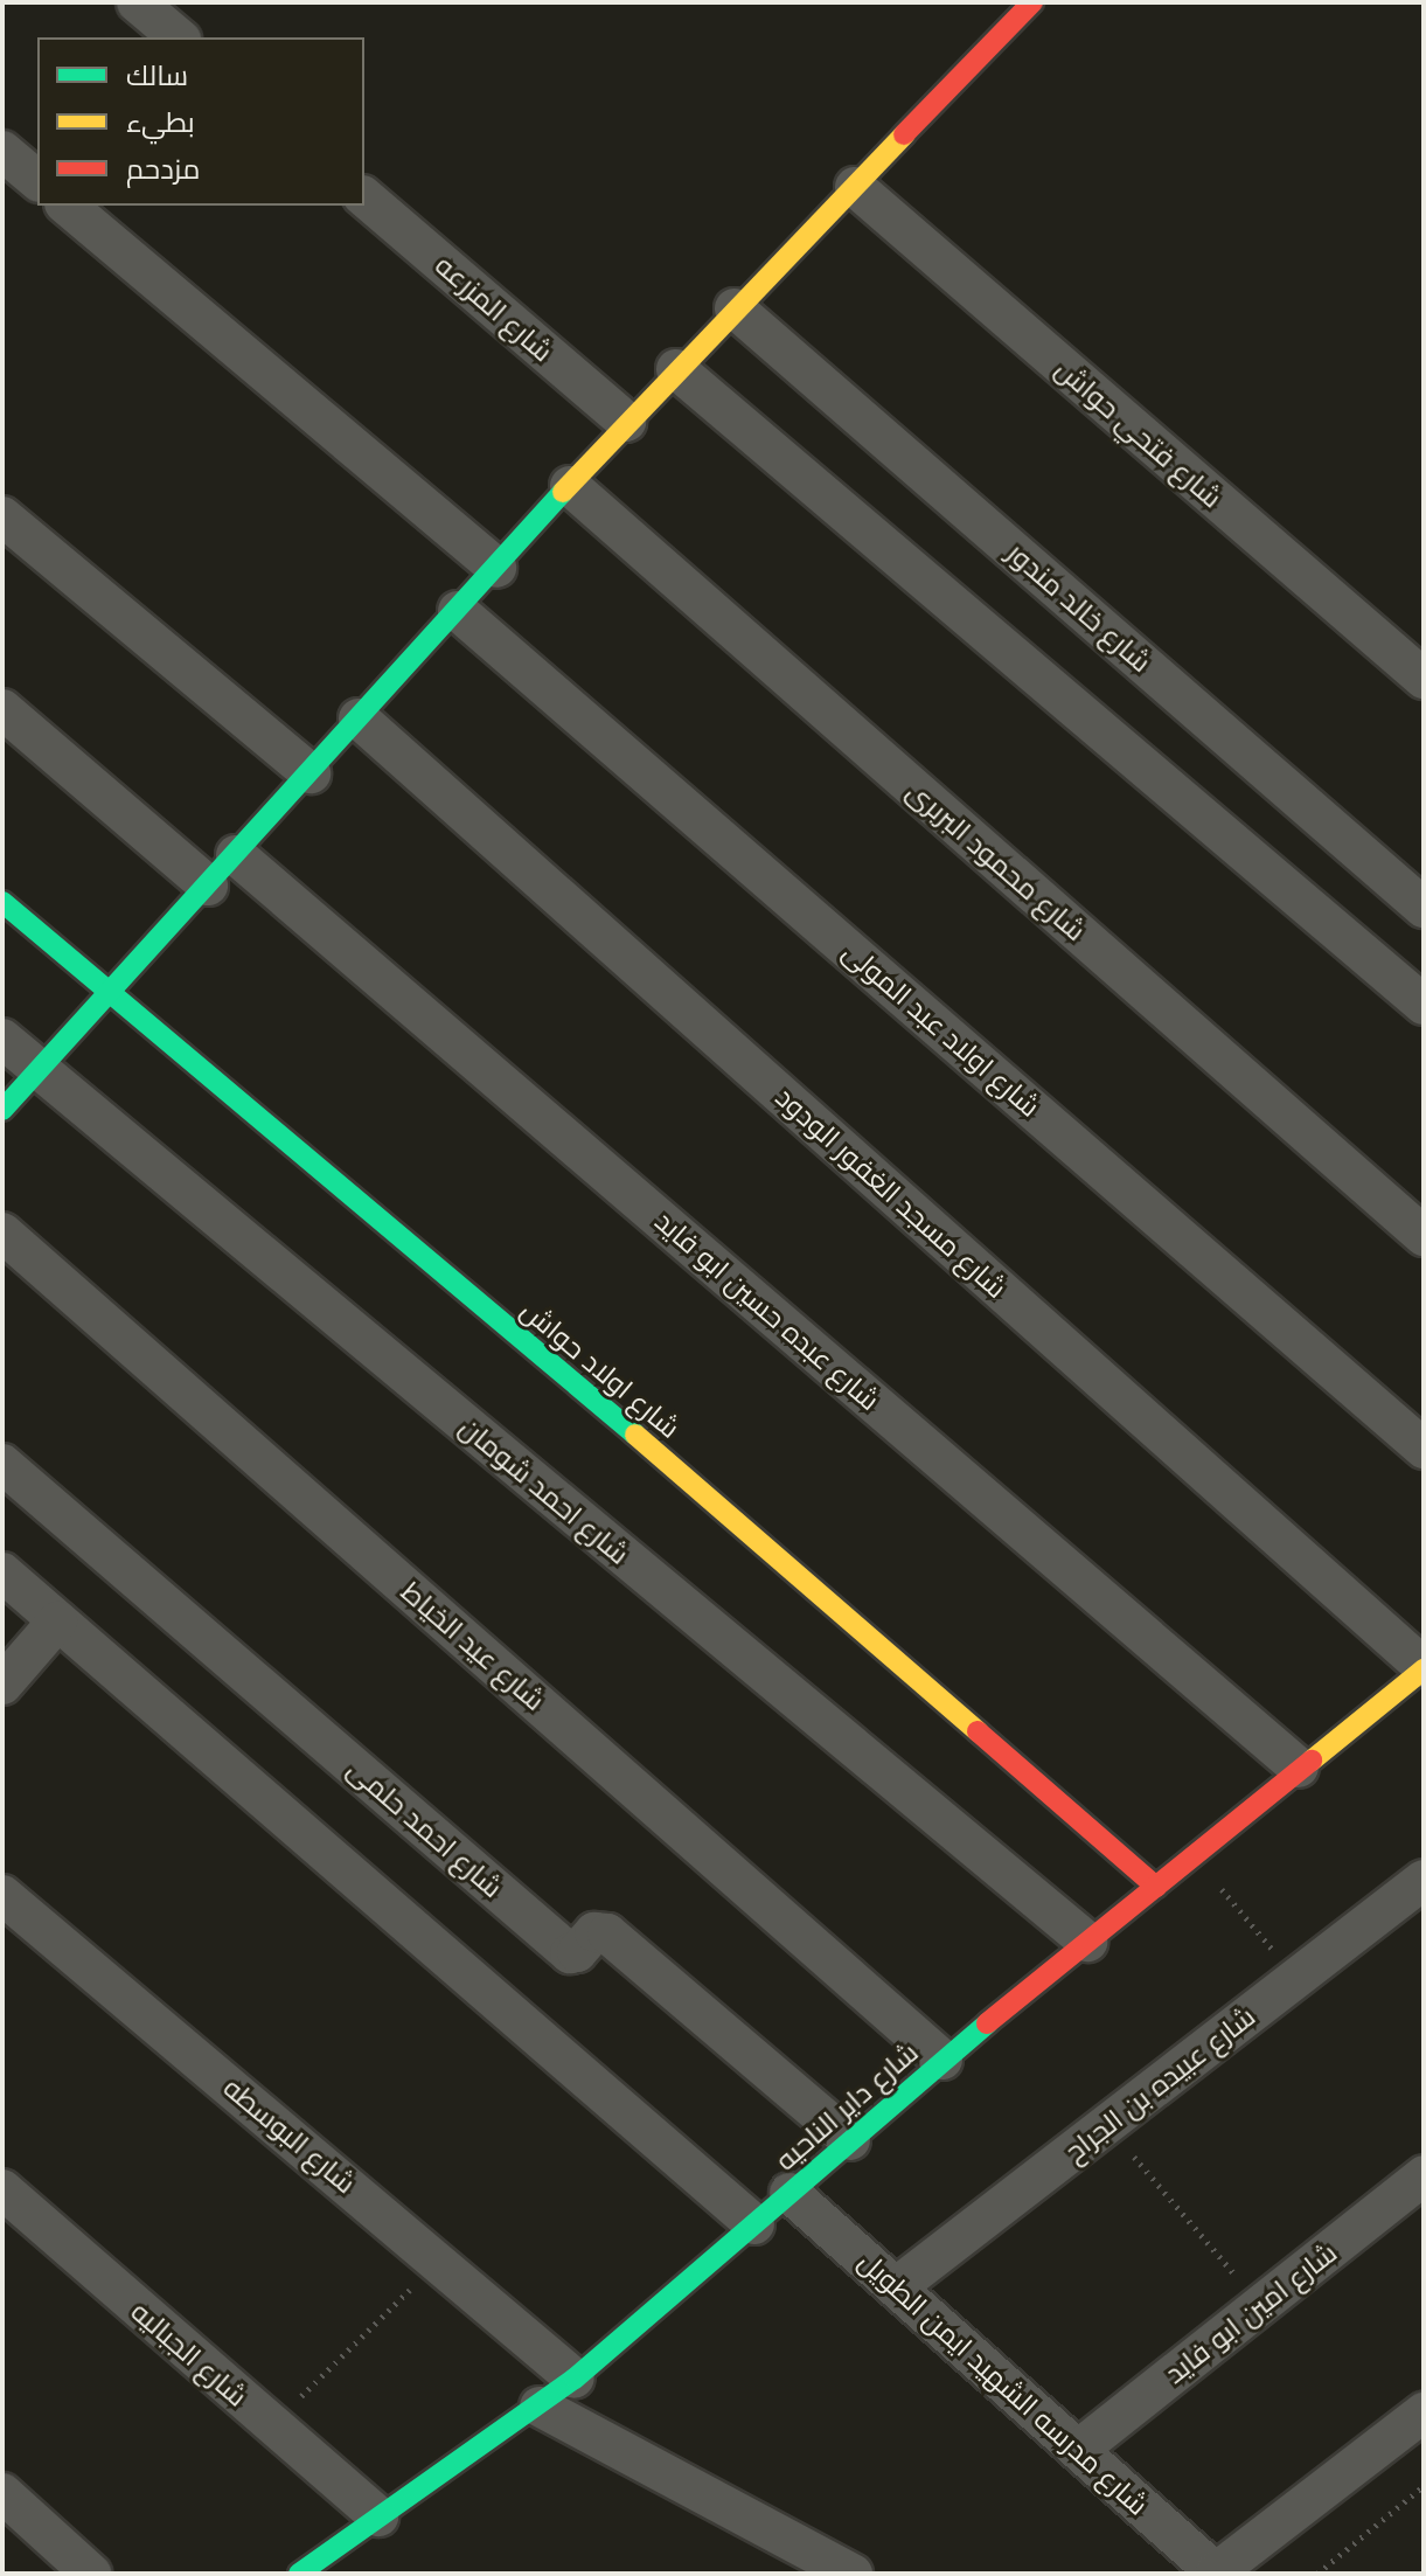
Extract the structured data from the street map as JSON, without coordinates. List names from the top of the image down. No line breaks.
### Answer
{"streets":{"street":["شارع المزرعه","شارع فتحي حواش","شارع خالد مندور","شارع محمود البربرى","شارع اولاد عبد المولى","شارع مسجد الغفور الودود","شارع عبده حسين ابو فايد","شارع اولاد حواش","شارع احمد شومان","شارع عيد الخياط","شارع احمد حلمى","شارع عبيده بن الجراح","شارع داير الناحيه","شارع البوسطه","شارع امين ابو فايد","شارع الجباليه","شارع مدرسه الشهيد ايمن الطويل"]},"crossings":[["شارع مسجد الغفور الودود","شارع داير الناحيه"],["شارع عبده حسين ابو فايد","شارع داير الناحيه"],["شارع اولاد حواش","شارع داير الناحيه"],["شارع احمد شومان","شارع داير الناحيه"],["شارع عيد الخياط","شارع داير الناحيه"],["شارع احمد حلمى","شارع داير الناحيه"],["شارع عبيده بن الجراح","شارع مدرسه الشهيد ايمن الطويل"],["شارع داير الناحيه","شارع البوسطه"],["شارع داير الناحيه","شارع الجباليه"],["شارع داير الناحيه","شارع مدرسه الشهيد ايمن الطويل"],["شارع امين ابو فايد","شارع مدرسه الشهيد ايمن الطويل"]],"legend":["سالك","بطيء","مزدحم"]}
